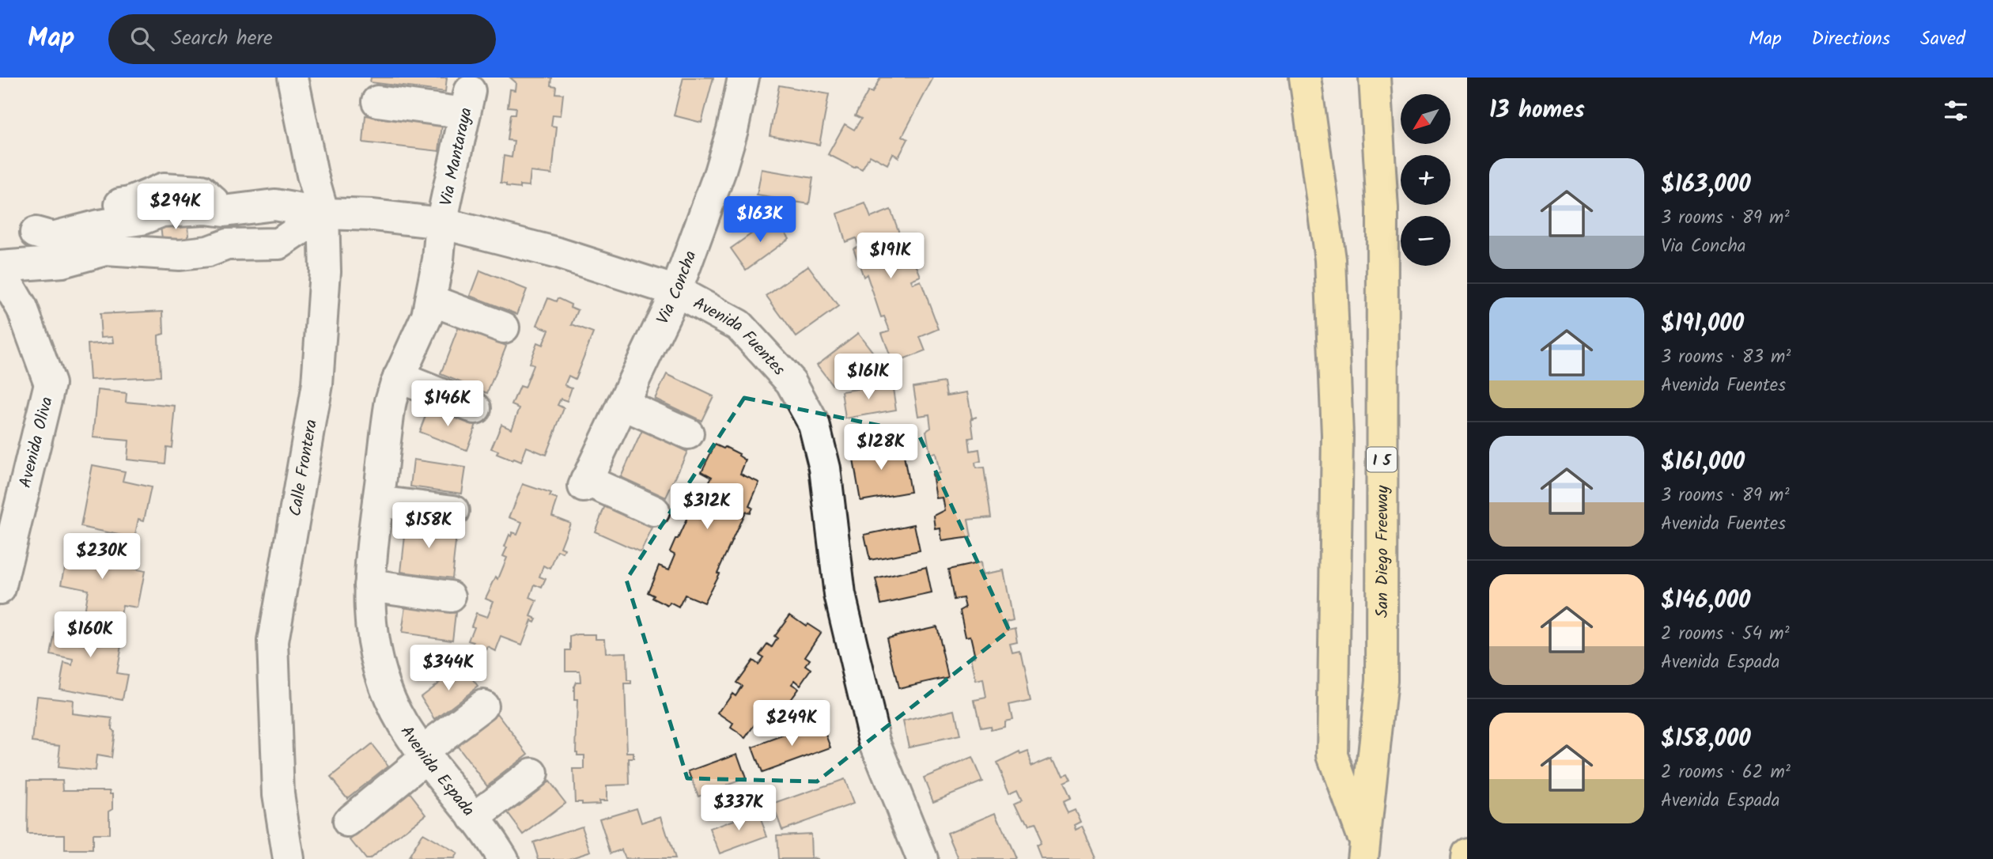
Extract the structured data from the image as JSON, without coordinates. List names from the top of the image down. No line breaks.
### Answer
{"streets":{"highway":["I 5","San Diego Freeway"],"street":["Via Mantaraya","Via Concha","Avenida Fuentes","Avenida Oliva","Calle Frontera","Avenida Espada"]},"crossings":[["Via Mantaraya","Avenida Fuentes"],["Via Mantaraya","Avenida Espada"],["Via Concha","Avenida Fuentes"],["Avenida Fuentes","Avenida Oliva"],["Avenida Fuentes","Calle Frontera"],["Avenida Fuentes","Avenida Espada"]],"north":"bottom left","page":{"header":"Map","search":"Search here","nav":["Map","Directions","Saved"],"heading":"13 homes","map_buttons":["+","−"],"list":[{"name":"$163,000","note":"3 rooms · 89 m² · Via Concha"},{"name":"$191,000","note":"3 rooms · 83 m² · Avenida Fuentes"},{"name":"$161,000","note":"3 rooms · 89 m² · Avenida Fuentes"},{"name":"$146,000","note":"2 rooms · 54 m² · Avenida Espada"},{"name":"$158,000","note":"2 rooms · 62 m² · Avenida Espada"}],"price":["$294K","$163K","$191K","$161K","$146K","$128K","$312K","$158K","$230K","$160K","$344K","$249K","$337K"]}}
